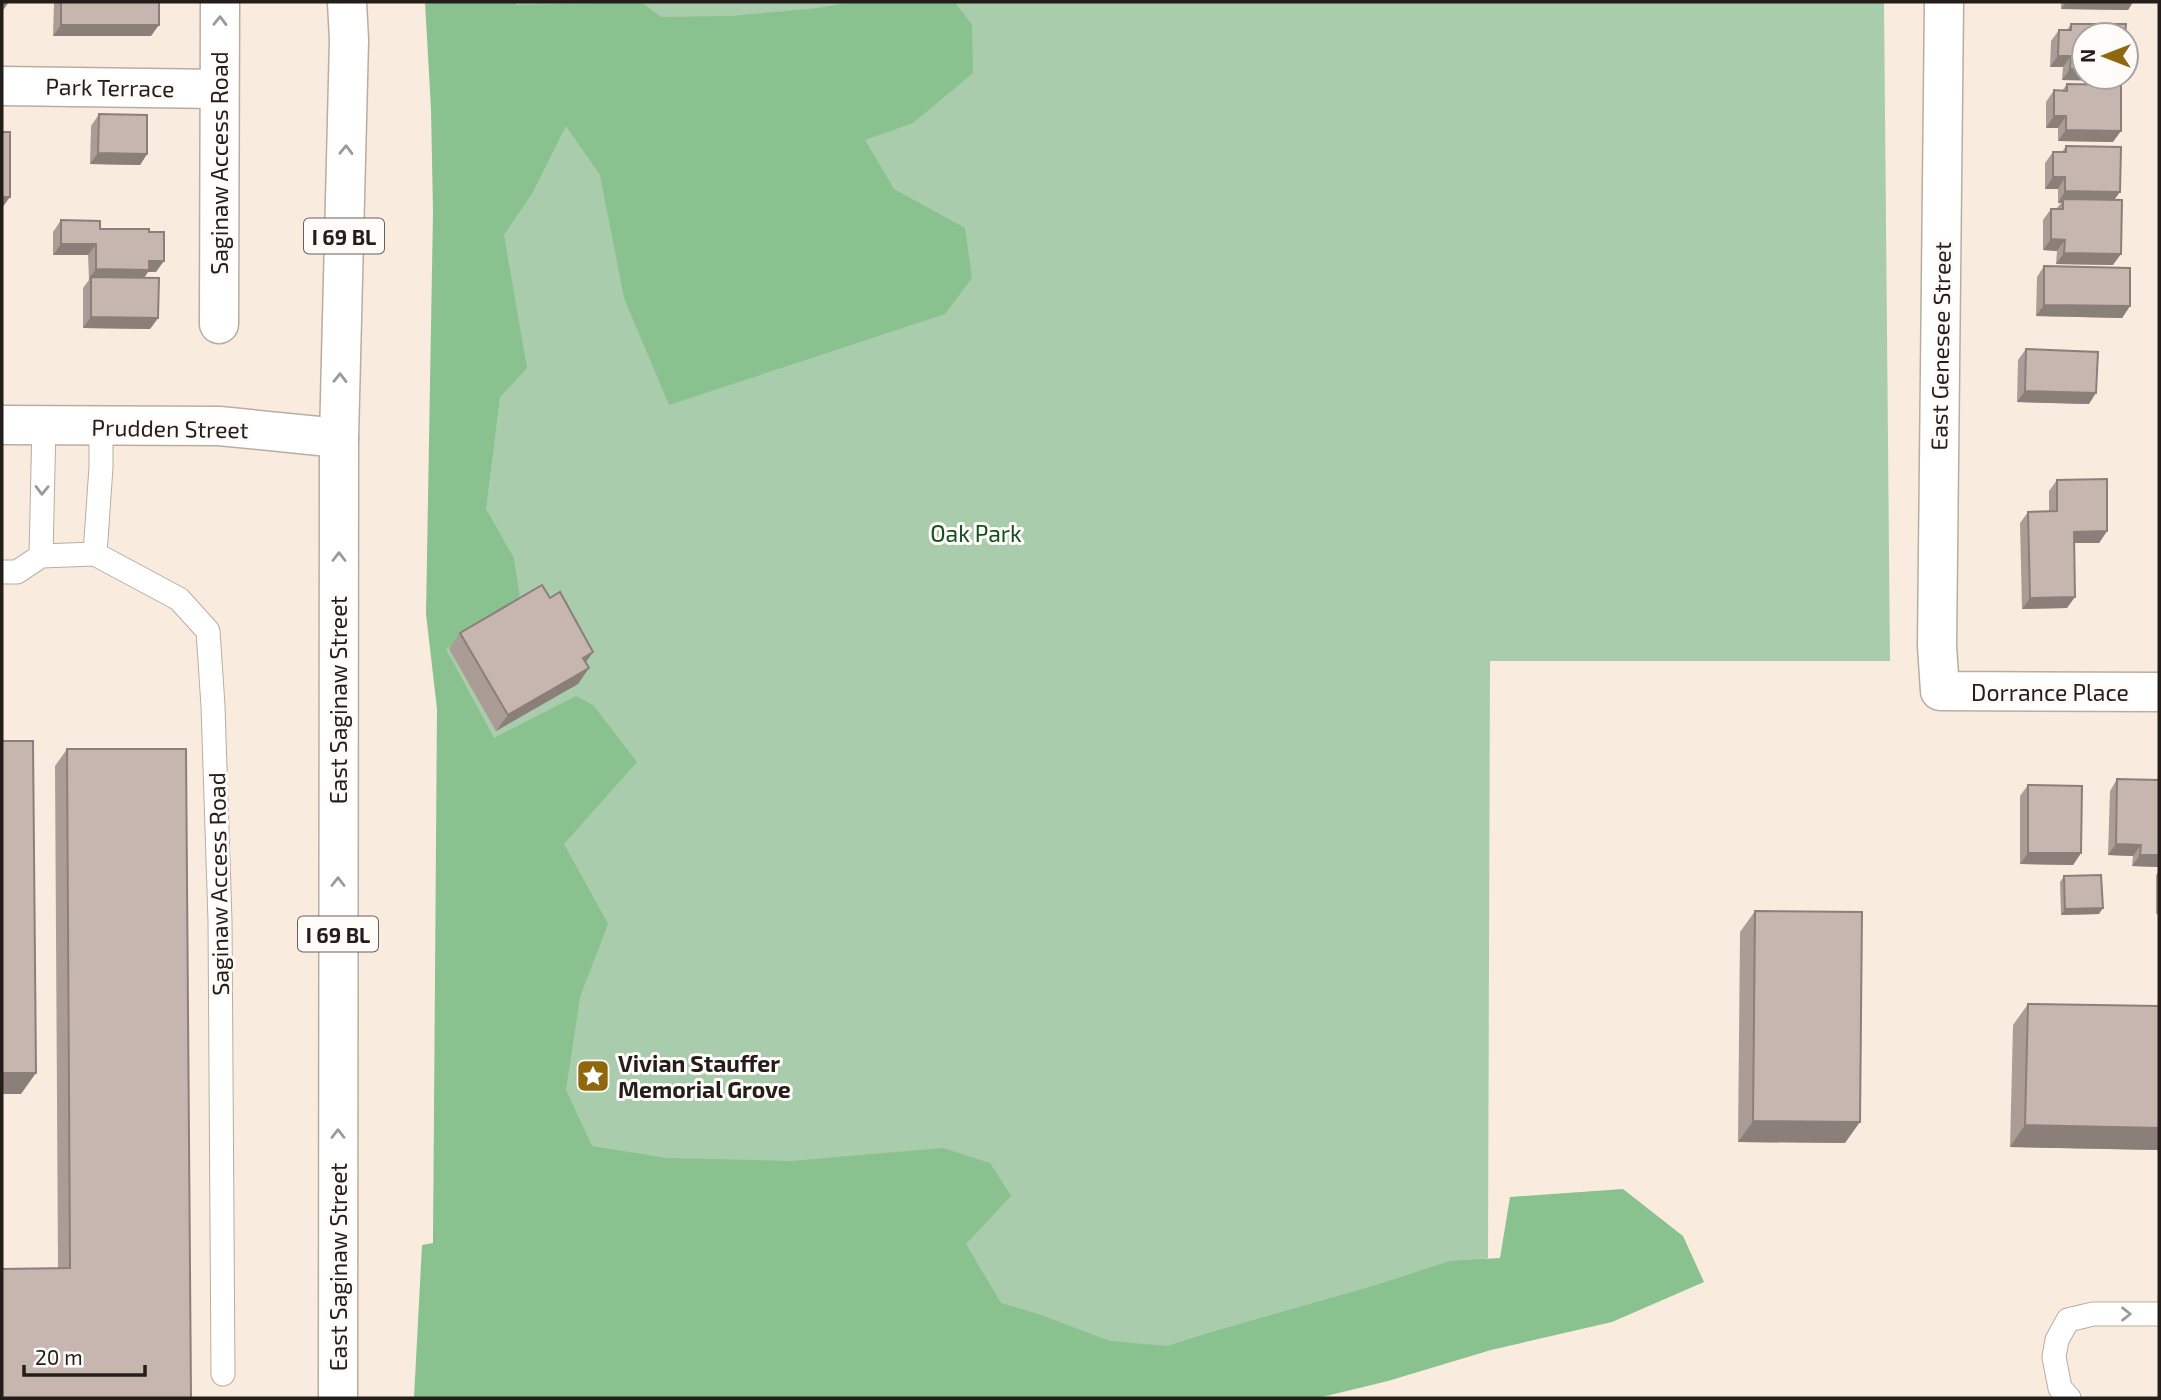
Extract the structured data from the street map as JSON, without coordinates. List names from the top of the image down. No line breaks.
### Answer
{"streets":{"street":["Park Terrace","Saginaw Access Road","I 69 BL","East Genesee Street","Prudden Street","Dorrance Place","East Saginaw Street"]},"crossings":[["Park Terrace","Saginaw Access Road"],["East Genesee Street","Dorrance Place"],["Prudden Street","East Saginaw Street"]],"one_way":["East Saginaw Street"],"parks":["Oak Park"],"places":{"place":["Vivian Stauffer Memorial Grove"]},"scale_bar":"20 m","north":"left"}
